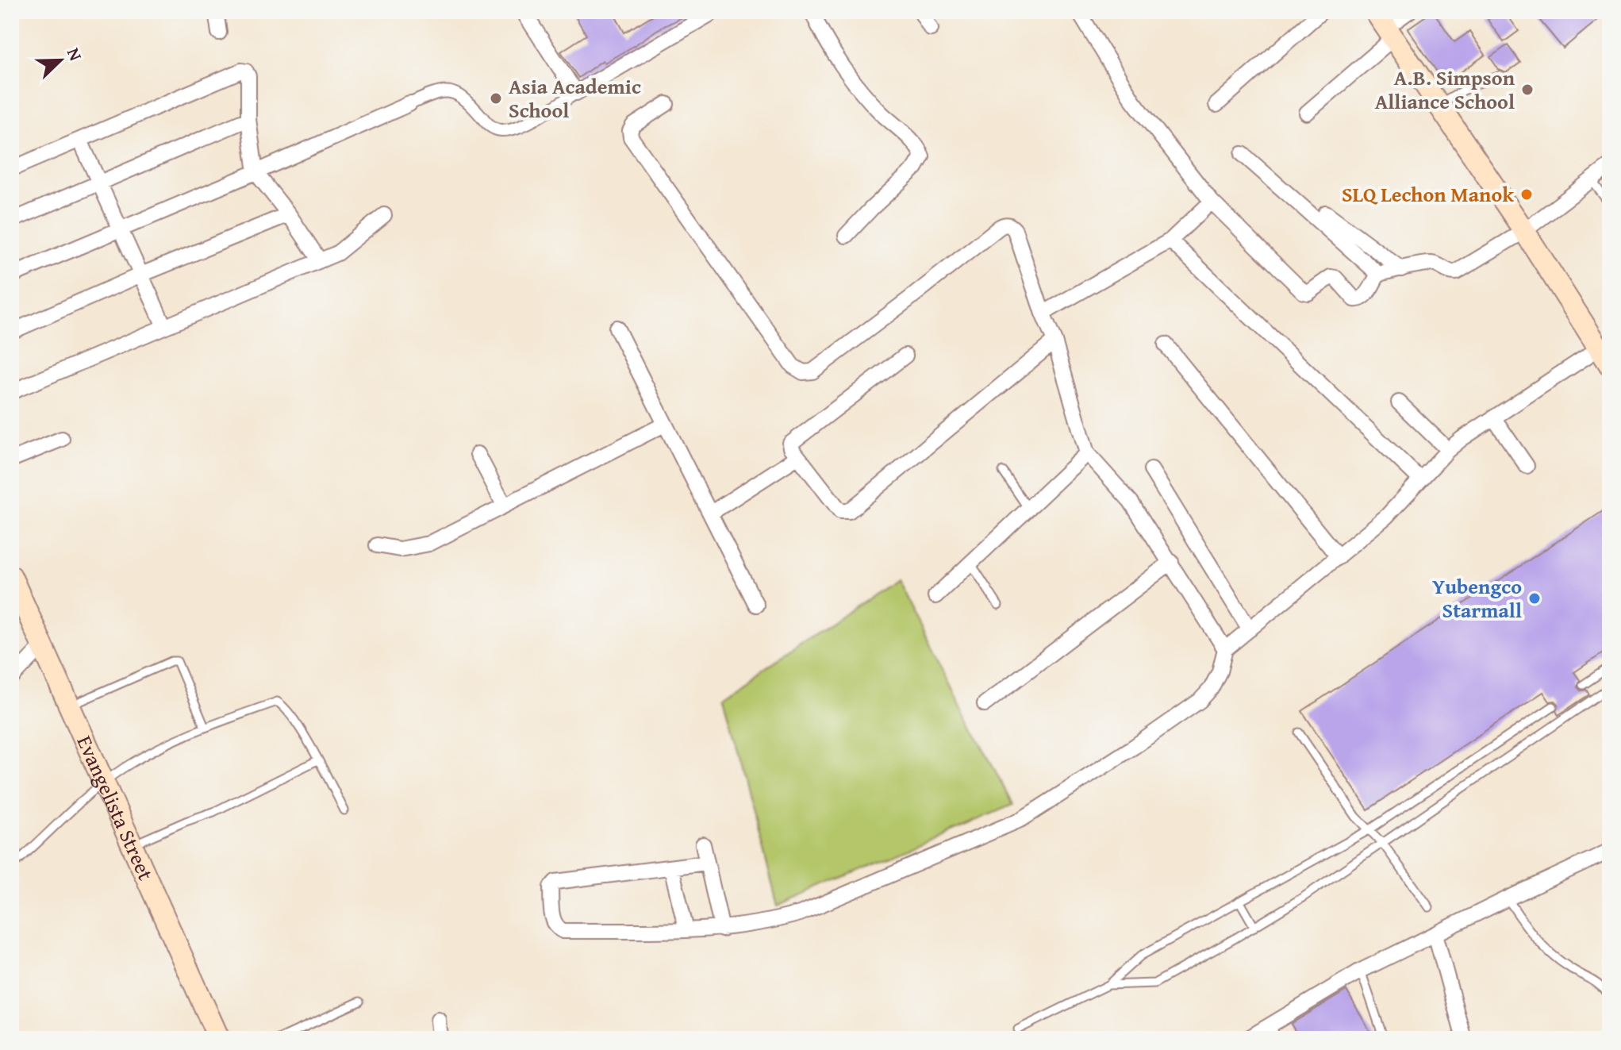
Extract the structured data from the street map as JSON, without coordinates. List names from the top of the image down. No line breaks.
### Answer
{"streets":{"main road":["Evangelista Street"]},"places":["A.B. Simpson Alliance School","Asia Academic School","SLQ Lechon Manok","Yubengco Starmall"],"north":"top right"}
